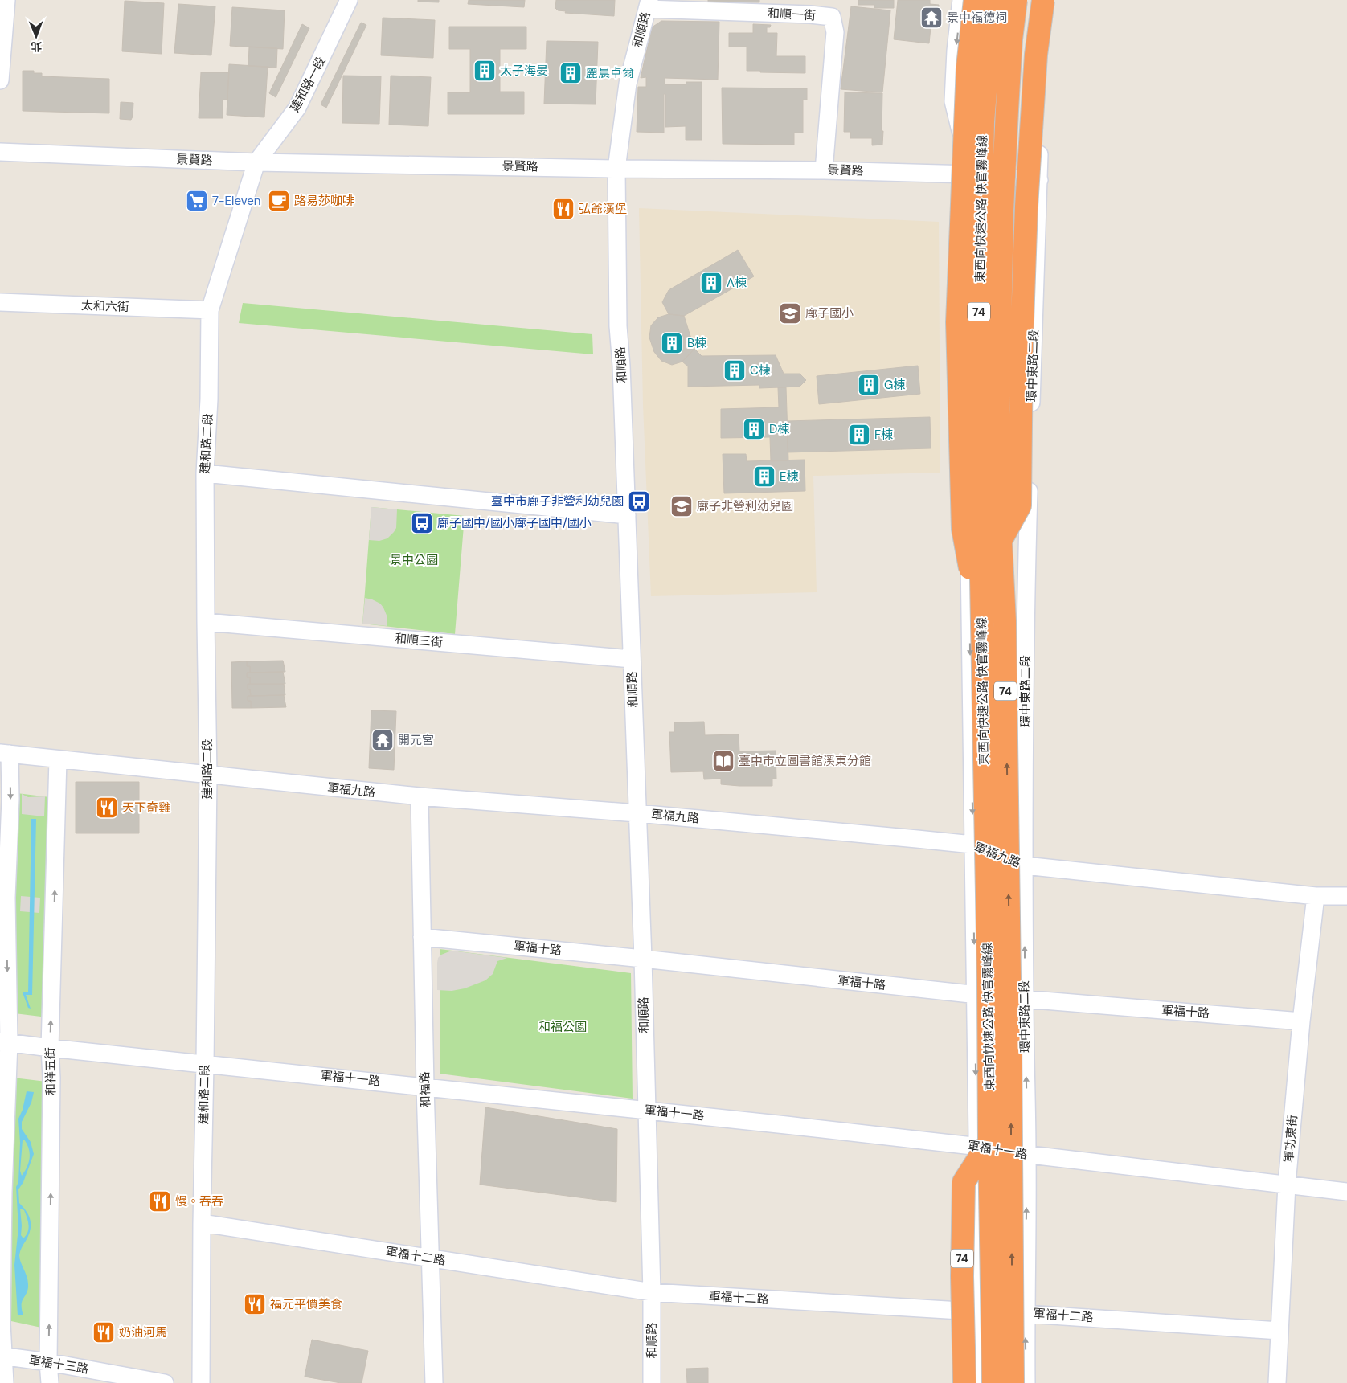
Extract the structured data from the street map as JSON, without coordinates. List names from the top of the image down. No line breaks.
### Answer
{"streets":{"highway":["東西向快速公路 快官霧峰線","74"],"street":["和順一街","和順路","建和路一段","景賢路","太和六街","環中東路二段","建和路二段","和順三街","軍福九路","軍福十路","和祥五街","軍福十一路","和福路","軍功東街","軍福十二路","軍福十三路"]},"crossings":[["和順一街","和順路"],["和順一街","景賢路"],["和順路","景賢路"],["和順路","和順三街"],["和順路","軍福九路"],["和順路","軍福十路"],["和順路","軍福十一路"],["和順路","軍福十二路"],["建和路一段","景賢路"],["建和路一段","建和路二段"],["景賢路","環中東路二段"],["景賢路","建和路二段"],["東西向快速公路 快官霧峰線","74"],["東西向快速公路 快官霧峰線","軍福十一路"],["太和六街","建和路二段"],["74","軍福十一路"],["環中東路二段","軍福九路"],["環中東路二段","軍福十路"],["環中東路二段","軍福十一路"],["環中東路二段","軍福十二路"],["建和路二段","和順三街"],["建和路二段","軍福九路"],["建和路二段","軍福十一路"],["建和路二段","軍福十二路"],["軍福九路","和祥五街"],["軍福九路","和福路"],["軍福九路","軍功東街"],["軍福十路","和福路"],["軍福十路","軍功東街"],["和祥五街","軍福十一路"],["和祥五街","軍福十三路"],["軍福十一路","和福路"],["軍福十一路","軍功東街"],["和福路","軍福十二路"],["軍功東街","軍福十二路"]],"parks":["景中公園","和福公園"],"places":{"temple":["景中福德祠","開元宮"],"building":["太子海晏","麗晨卓爾","A棟","B棟","C棟","G棟","D棟","F棟","E棟"],"supermarket":["7-Eleven"],"cafe":["路易莎咖啡"],"restaurant":["弘爺漢堡","天下奇雞","慢。吞吞","福元平價美食","奶油河馬"],"school or university":["廍子國小","廍子非營利幼兒園"],"bus stop":["臺中市廍子非營利幼兒園","廍子國中/國小廍子國中/國小"],"library":["臺中市立圖書館溪東分館"]},"north":"bottom"}
